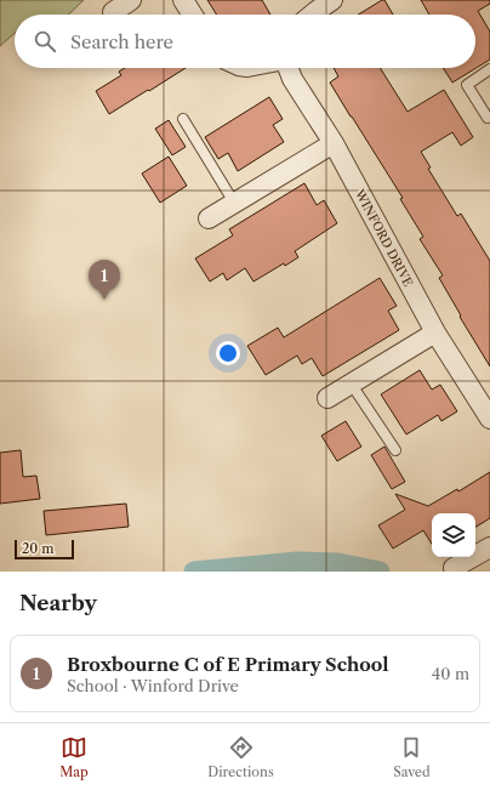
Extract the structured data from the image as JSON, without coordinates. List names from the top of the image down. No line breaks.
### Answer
{"streets":{"street":["WINFORD DRIVE"]},"scale_bar":"20 m","page":{"search":"Search here","pins":"1","scale":"20 m","heading":"Nearby","list":[{"mark":"1","name":"Broxbourne C of E Primary School","note":"School · Winford Drive","value":"40 m"}],"nav":["Map","Directions","Saved"]}}
